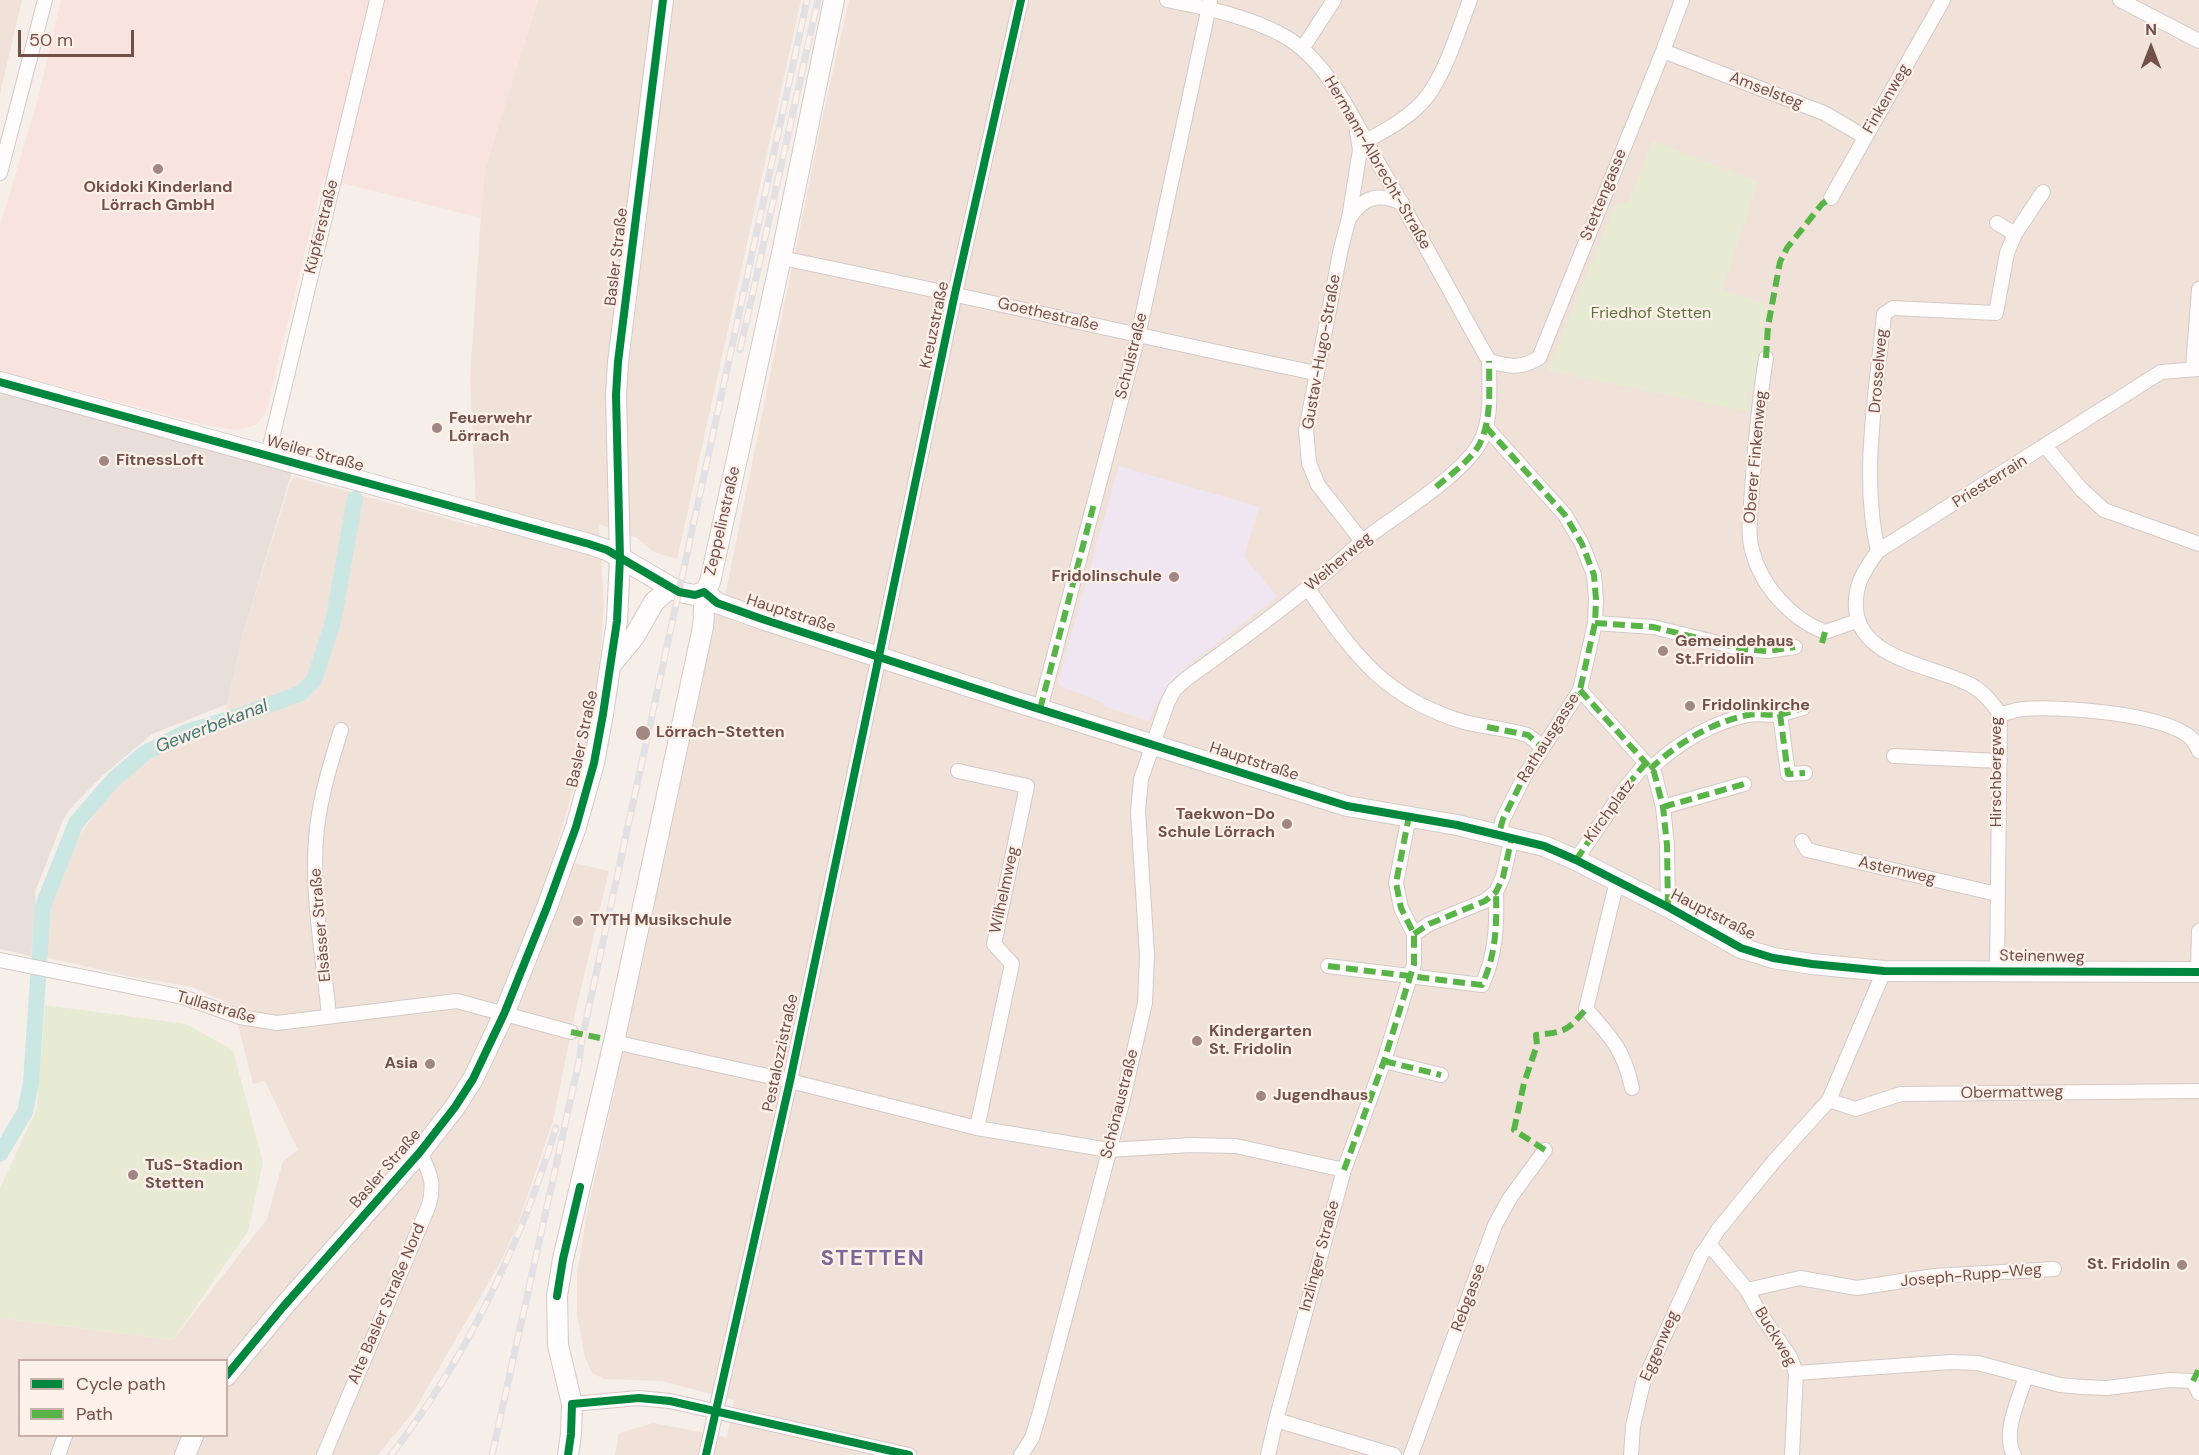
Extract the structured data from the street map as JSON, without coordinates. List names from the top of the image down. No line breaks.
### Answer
{"streets":{"main road":["Basler Straße","Weiler Straße","Zeppelinstraße","Hauptstraße","Steinenweg"],"street":["Amselsteg","Finkenweg","Hermann-Albrecht-Straße","Stettengasse","Küpferstraße","Goethestraße","Kreuzstraße","Gustav-Hugo-Straße","Schulstraße","Drosselweg","Oberer Finkenweg","Priesterrain","Weiherweg","Rathausgasse","Hirschbergweg","Kirchplatz","Asternweg","Wilhelmweg","Elsässer Straße","Tullastraße","Pestalozzistraße","Obermattweg","Schönaustraße","Inzlinger Straße","Joseph-Rupp-Weg","Rebgasse","Alte Basler Straße Nord","Buckweg","Eggenweg"]},"crossings":[["Amselsteg","Finkenweg"],["Amselsteg","Stettengasse"],["Hermann-Albrecht-Straße","Stettengasse"],["Hermann-Albrecht-Straße","Gustav-Hugo-Straße"],["Hermann-Albrecht-Straße","Schulstraße"],["Hermann-Albrecht-Straße","Weiherweg"],["Stettengasse","Weiherweg"],["Küpferstraße","Weiler Straße"],["Basler Straße","Weiler Straße"],["Basler Straße","Hauptstraße"],["Basler Straße","Tullastraße"],["Basler Straße","Alte Basler Straße Nord"],["Goethestraße","Kreuzstraße"],["Goethestraße","Gustav-Hugo-Straße"],["Goethestraße","Schulstraße"],["Goethestraße","Zeppelinstraße"],["Kreuzstraße","Hauptstraße"],["Kreuzstraße","Pestalozzistraße"],["Gustav-Hugo-Straße","Weiherweg"],["Schulstraße","Hauptstraße"],["Drosselweg","Priesterrain"],["Weiler Straße","Hauptstraße"],["Oberer Finkenweg","Priesterrain"],["Oberer Finkenweg","Hirschbergweg"],["Priesterrain","Hirschbergweg"],["Zeppelinstraße","Hauptstraße"],["Weiherweg","Hauptstraße"],["Weiherweg","Rathausgasse"],["Weiherweg","Schönaustraße"],["Hauptstraße","Rathausgasse"],["Hauptstraße","Kirchplatz"],["Hauptstraße","Steinenweg"],["Hauptstraße","Pestalozzistraße"],["Hauptstraße","Schönaustraße"],["Hauptstraße","Inzlinger Straße"],["Hirschbergweg","Asternweg"],["Hirschbergweg","Steinenweg"],["Elsässer Straße","Tullastraße"],["Joseph-Rupp-Weg","Buckweg"],["Buckweg","Eggenweg"]],"districts":["STETTEN"],"water":["Gewerbekanal"],"parks":["Friedhof Stetten"],"places":["Okidoki Kinderland Lörrach GmbH","Feuerwehr Lörrach","FitnessLoft","Fridolinschule","Gemeindehaus St.Fridolin","Fridolinkirche","Lörrach-Stetten","Taekwon-Do Schule Lörrach","TYTH Musikschule","Kindergarten St. Fridolin","Asia","Jugendhaus","TuS-Stadion Stetten","St. Fridolin"],"legend":["Cycle path","Path"],"scale_bar":"50 m","north":"top"}
